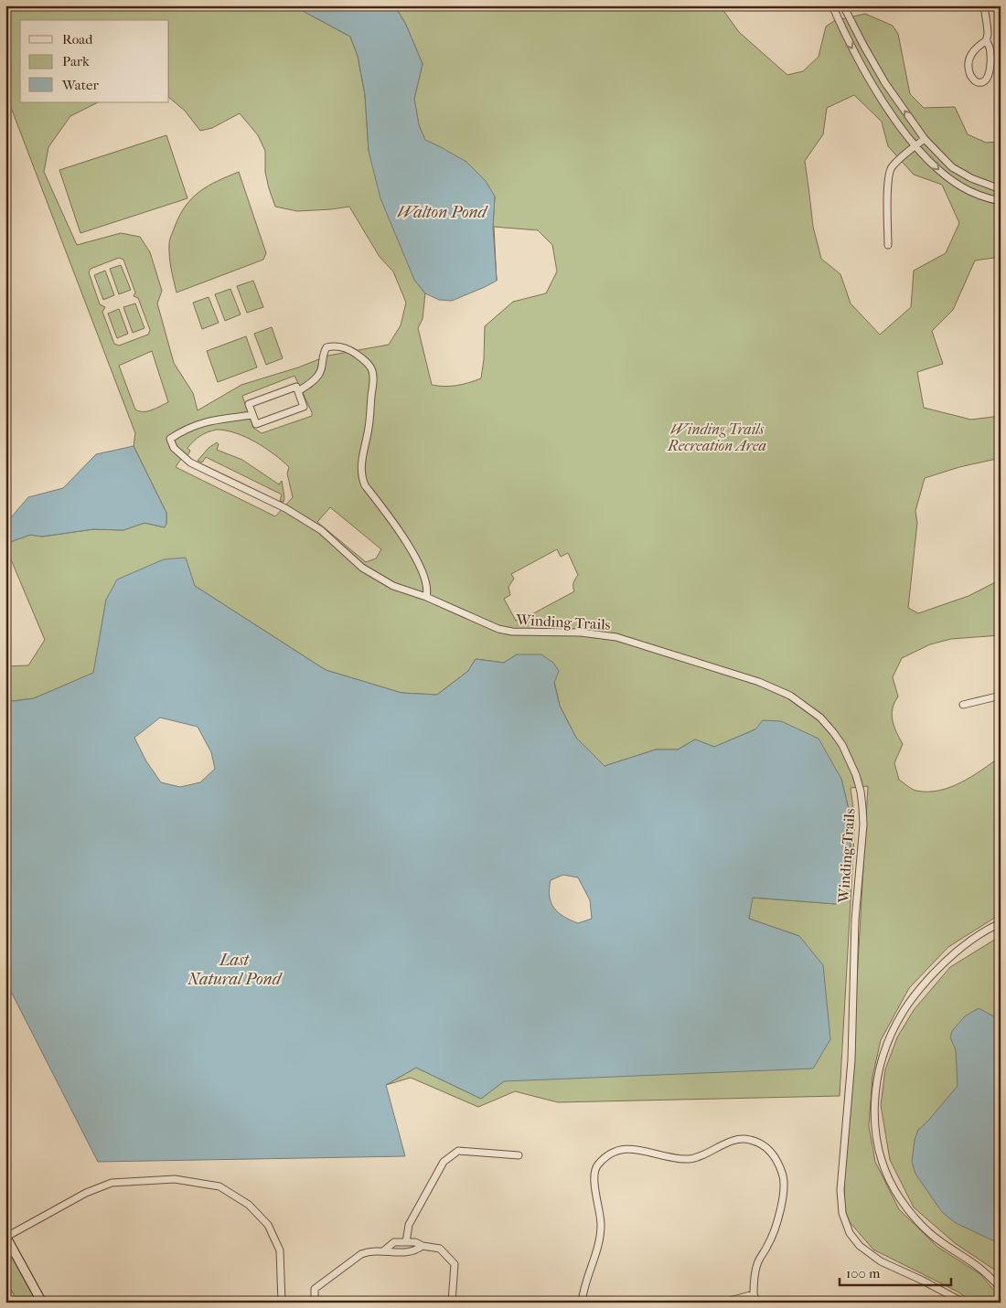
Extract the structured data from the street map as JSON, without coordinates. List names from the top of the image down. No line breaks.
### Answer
{"streets":{"street":["Winding Trails"]},"water":["Walton Pond","Last Natural Pond"],"parks":["Winding Trails Recreation Area"],"legend":["Road","Park","Water"],"scale_bar":"100 m"}
